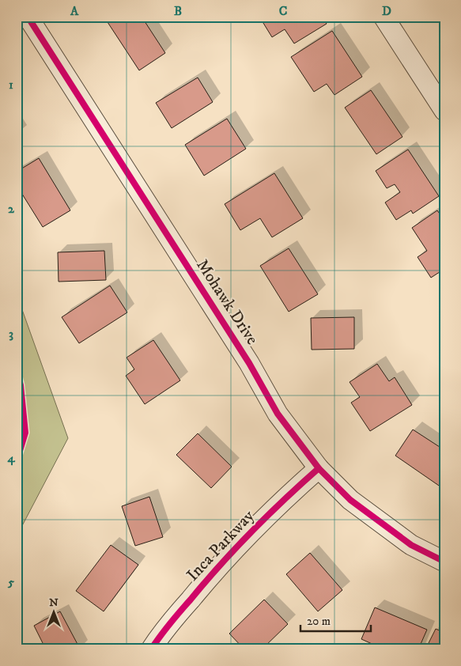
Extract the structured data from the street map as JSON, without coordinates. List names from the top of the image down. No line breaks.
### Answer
{"streets":{"street":["Mohawk Drive","Inca Parkway"]},"crossings":[["Mohawk Drive","Inca Parkway"]],"scale_bar":"20 m","north":"top","grid":{"columns":["A","B","C","D"],"rows":["1","2","3","4","5"]}}
